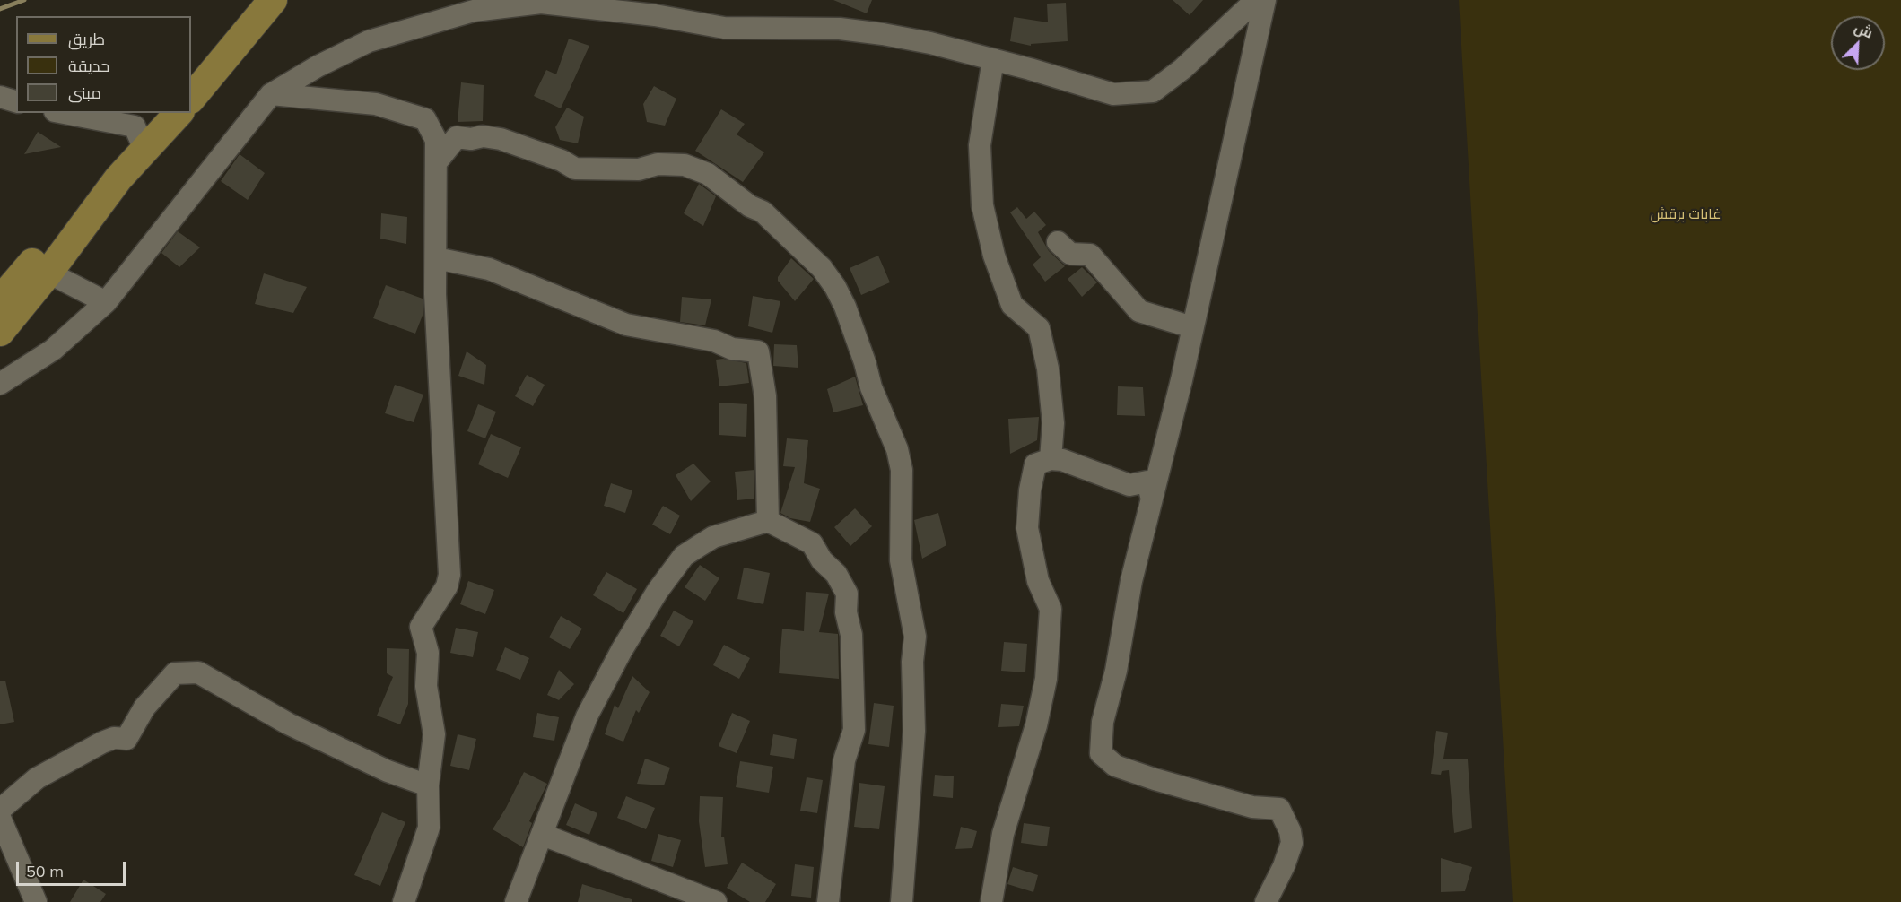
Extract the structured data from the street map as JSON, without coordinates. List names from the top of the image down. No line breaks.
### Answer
{"parks":["غابات برقش"],"legend":["طريق","حديقة","مبنى"],"scale_bar":"50 m","north":"top right"}
